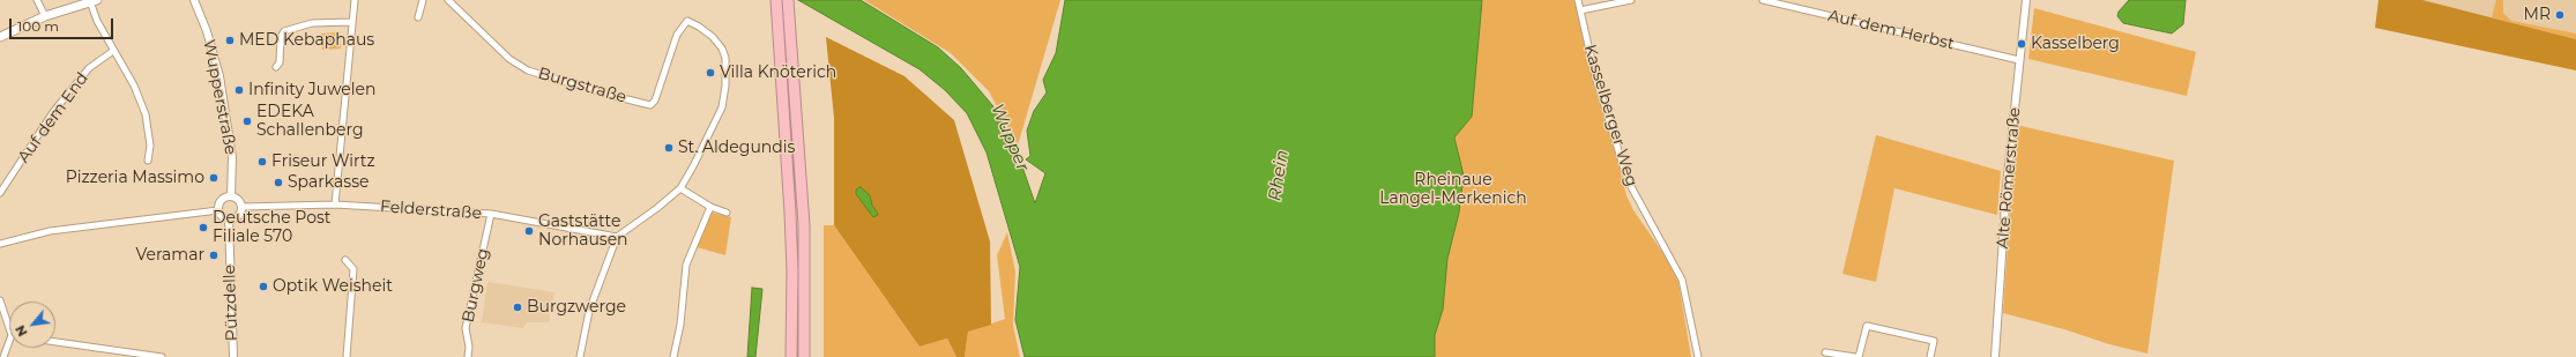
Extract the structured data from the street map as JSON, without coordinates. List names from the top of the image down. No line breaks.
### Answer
{"streets":{"street":["Auf dem Herbst","Burgstraße","Wupperstraße","Kasselberger Weg","Auf dem End","Alte Römerstraße","Felderstraße","Burgweg","Pützdelle"]},"crossings":[["Auf dem Herbst","Alte Römerstraße"],["Wupperstraße","Felderstraße"],["Wupperstraße","Pützdelle"],["Felderstraße","Burgweg"],["Felderstraße","Pützdelle"]],"water":["Wupper","Rhein"],"parks":["Rheinaue Langel-Merkenich"],"places":["MR","MED Kebaphaus","Kasselberg","Villa Knöterich","Infinity Juwelen","EDEKA Schallenberg","St. Aldegundis","Friseur Wirtz","Pizzeria Massimo","Sparkasse","Deutsche Post Filiale 570","Gaststätte Norhausen","Veramar","Optik Weisheit","Burgzwerge"],"scale_bar":"100 m","north":"bottom left"}
